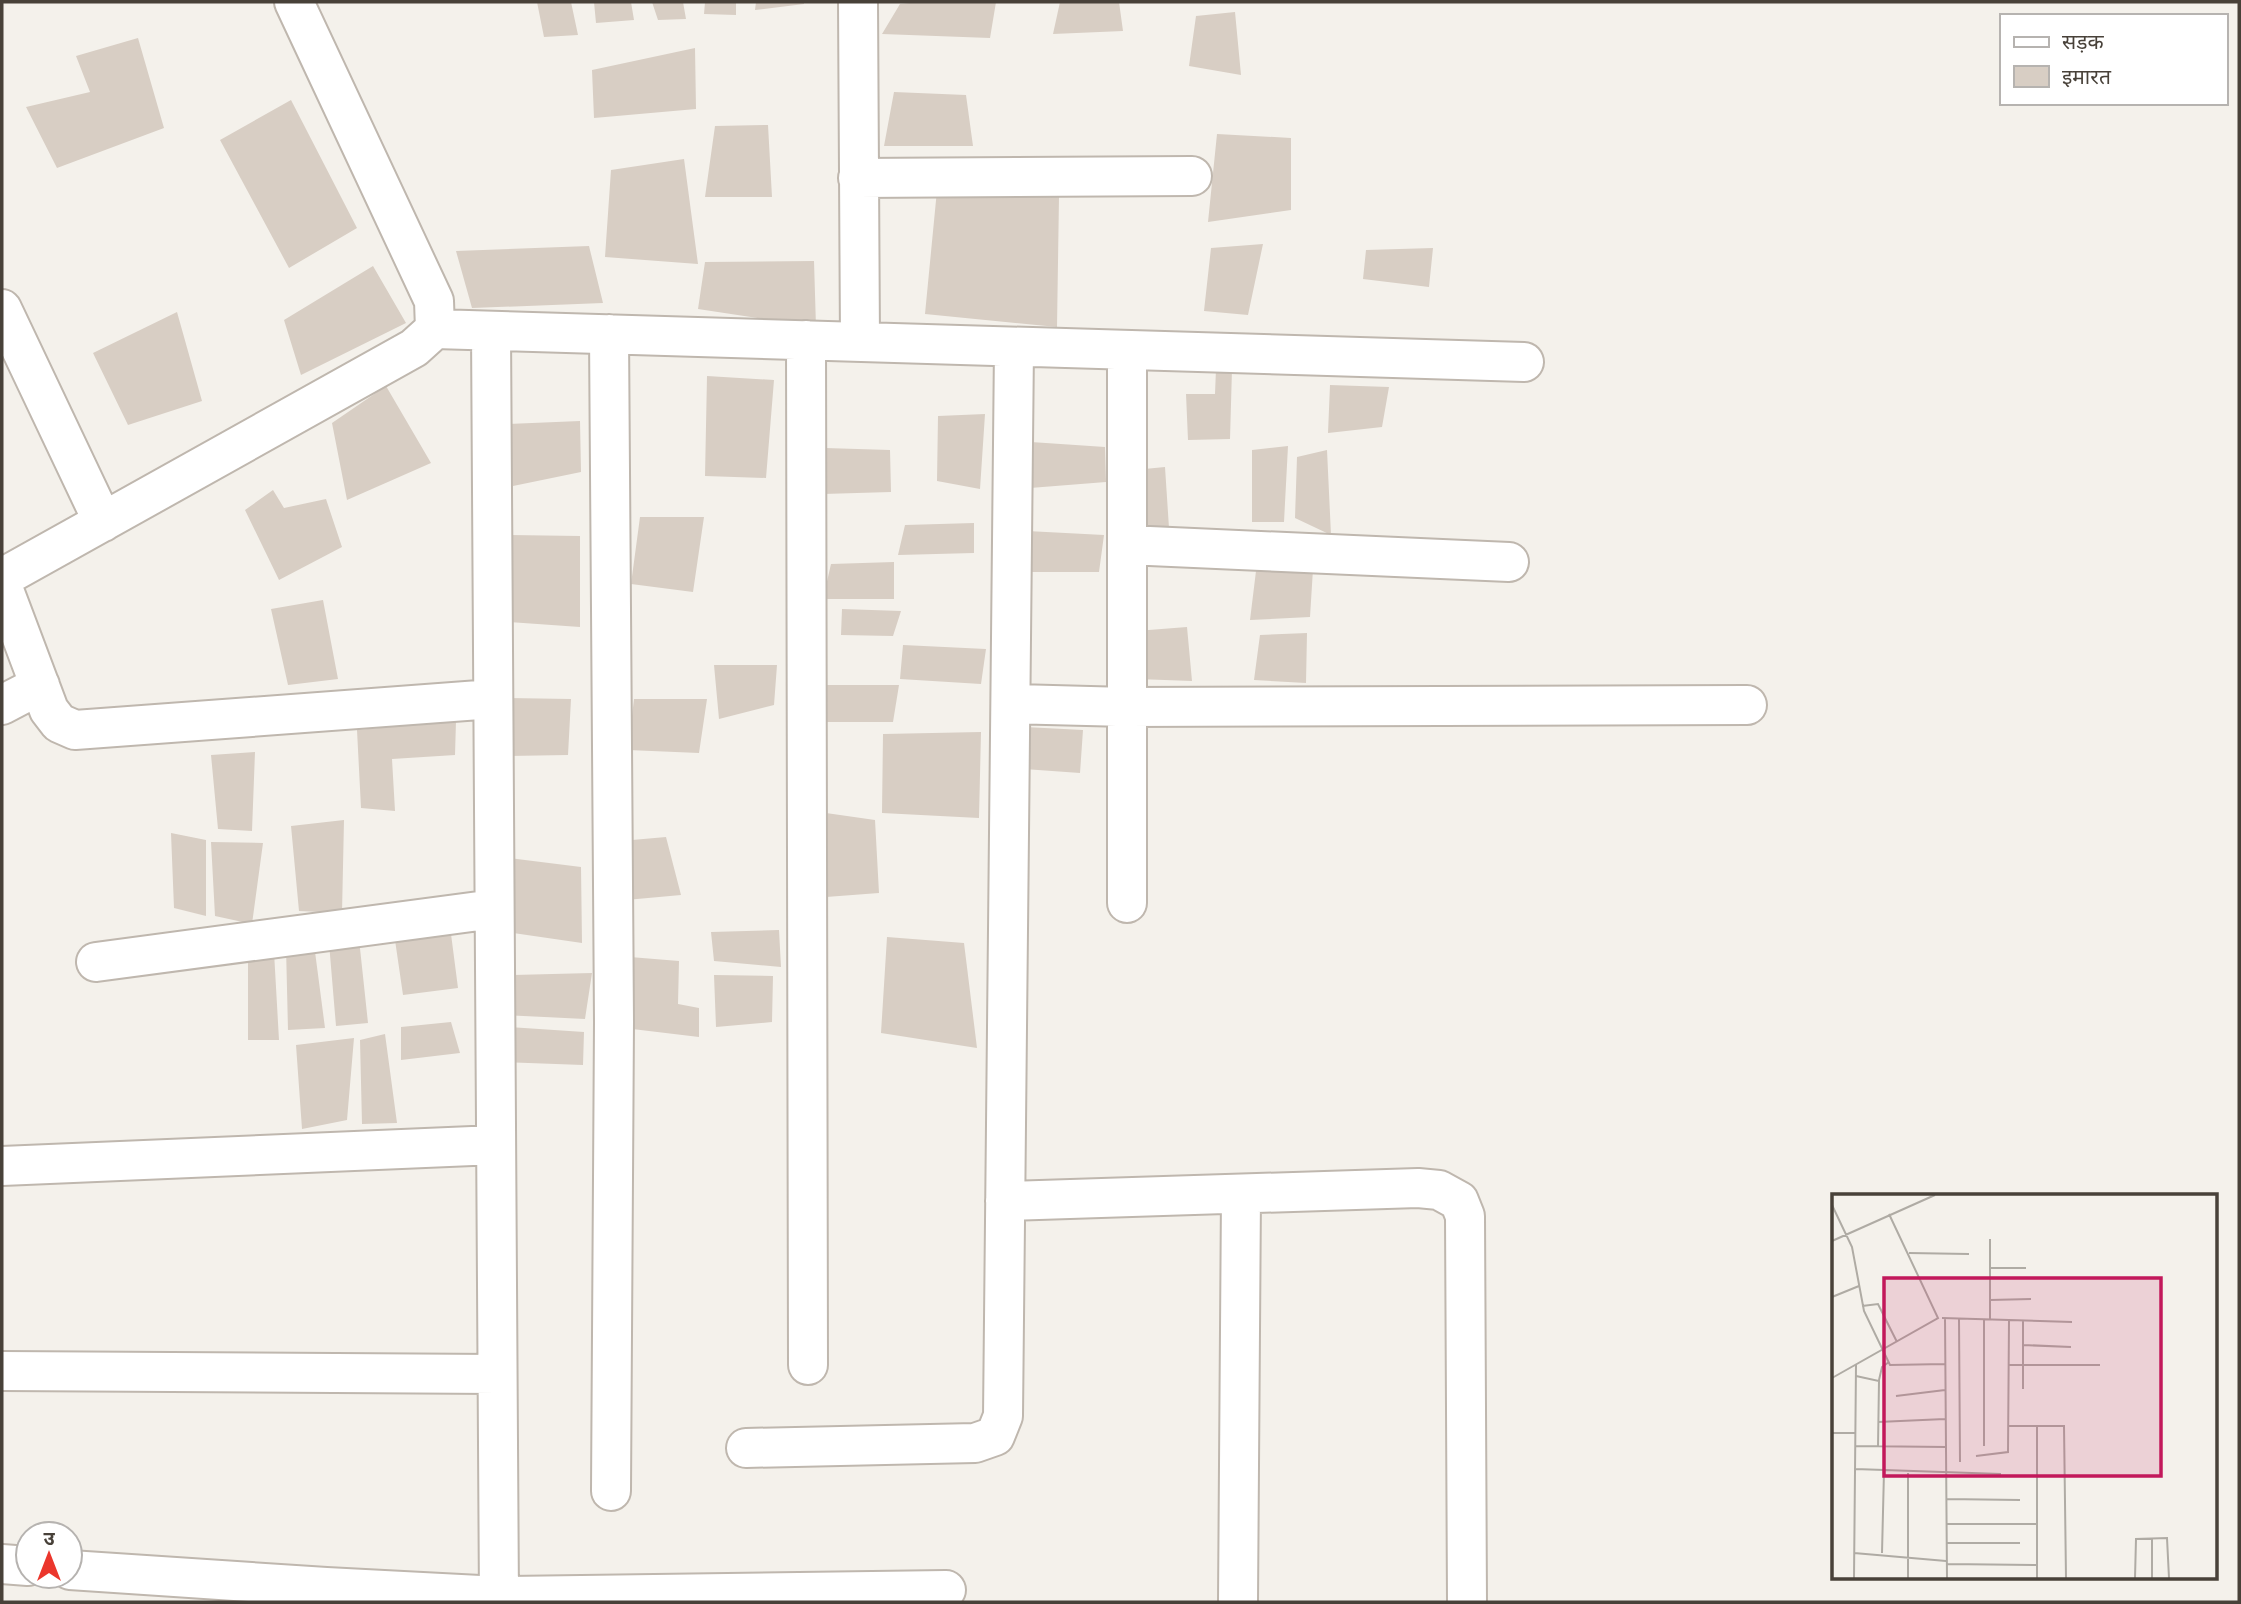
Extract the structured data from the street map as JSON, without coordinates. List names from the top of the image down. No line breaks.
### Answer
{"legend":["सड़क","इमारत"],"north":"top"}
